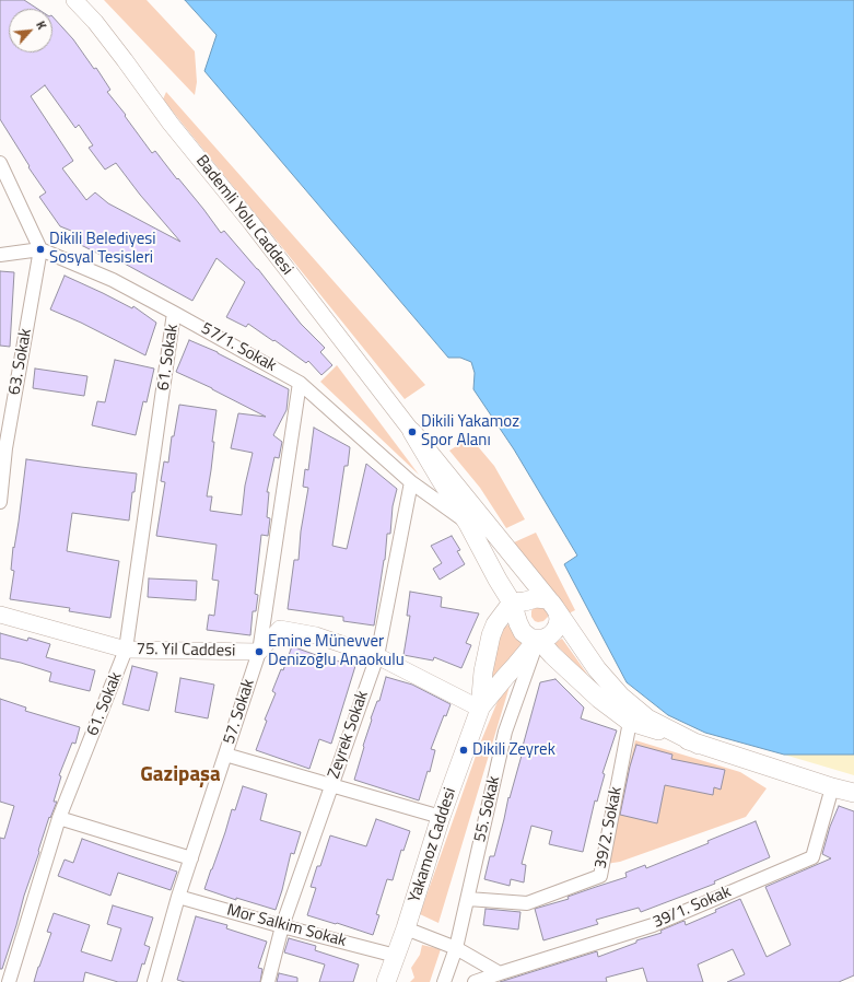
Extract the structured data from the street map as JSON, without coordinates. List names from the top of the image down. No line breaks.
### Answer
{"streets":{"main road":["Yakamoz Caddesi"],"street":["Bademli Yolu Caddesi","57/1. Sokak","61. Sokak","63. Sokak","75. Yil Caddesi","57. Sokak","Zeyrek Sokak","55. Sokak","39/2. Sokak","39/1. Sokak","Mor Salkim Sokak"]},"crossings":[["57/1. Sokak","61. Sokak"],["57/1. Sokak","63. Sokak"],["57/1. Sokak","57. Sokak"],["57/1. Sokak","Zeyrek Sokak"],["61. Sokak","75. Yil Caddesi"],["75. Yil Caddesi","57. Sokak"],["75. Yil Caddesi","Zeyrek Sokak"],["75. Yil Caddesi","Yakamoz Caddesi"],["57. Sokak","Mor Salkim Sokak"],["Zeyrek Sokak","Mor Salkim Sokak"],["55. Sokak","39/2. Sokak"],["Yakamoz Caddesi","Mor Salkim Sokak"]],"districts":["Gazipaşa"],"places":["Dikili Belediyesi Sosyal Tesisleri","Dikili Yakamoz Spor Alanı","Emine Münevver Denizoğlu Anaokulu","Dikili Zeyrek"],"north":"top right"}
